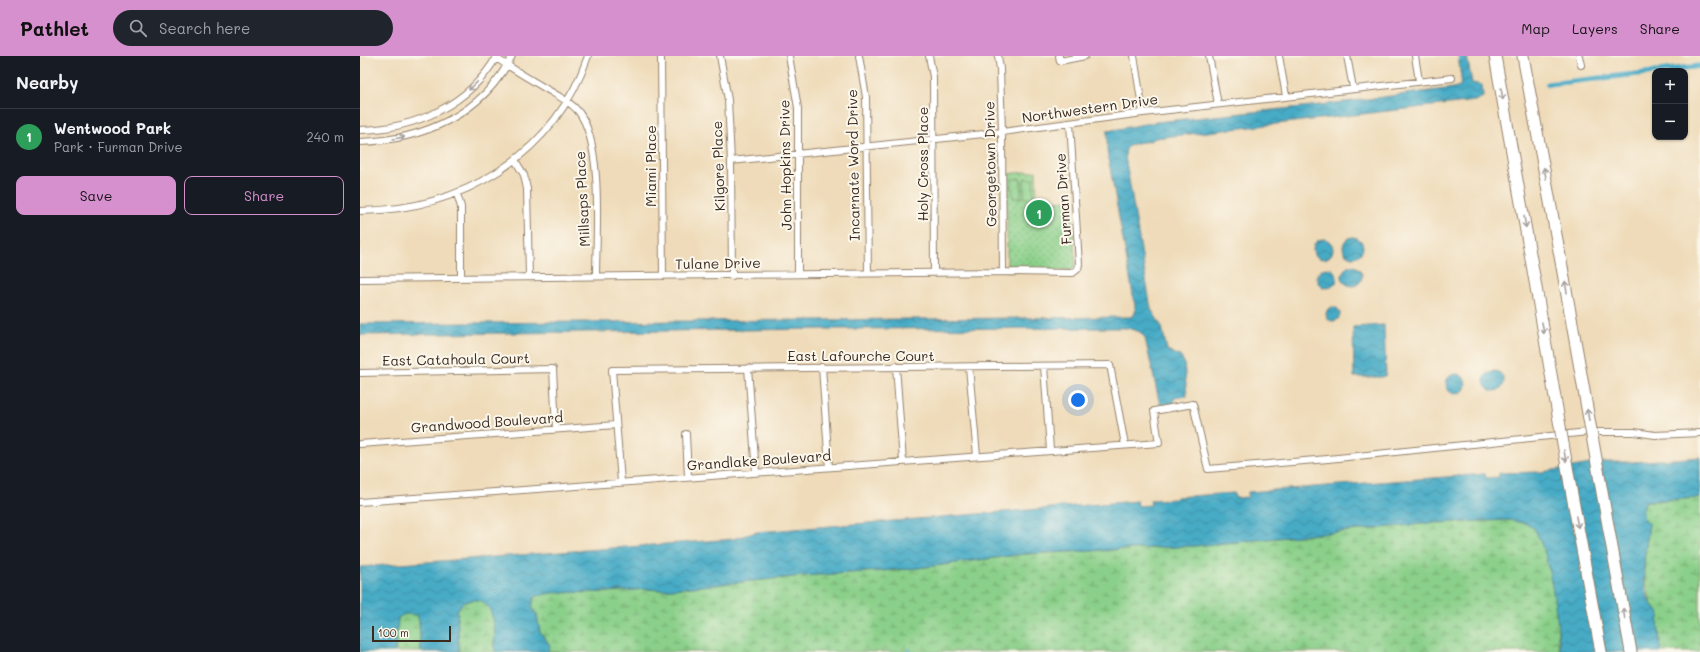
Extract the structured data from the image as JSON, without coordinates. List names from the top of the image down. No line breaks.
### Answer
{"streets":{"street":["Northwestern Drive","Holy Cross Place","Georgetown Drive","John Hopkins Drive","Incarnate Word Drive","Miami Place","Kilgore Place","Millsaps Place","Furman Drive","Tulane Drive","East Lafourche Court","East Catahoula Court","Grandwood Boulevard","Grandlake Boulevard"]},"crossings":[["Northwestern Drive","Holy Cross Place"],["Northwestern Drive","Georgetown Drive"],["Northwestern Drive","John Hopkins Drive"],["Northwestern Drive","Incarnate Word Drive"],["Northwestern Drive","Kilgore Place"],["Northwestern Drive","Furman Drive"],["Holy Cross Place","Tulane Drive"],["Georgetown Drive","Tulane Drive"],["John Hopkins Drive","Tulane Drive"],["Incarnate Word Drive","Tulane Drive"],["Miami Place","Tulane Drive"],["Kilgore Place","Tulane Drive"],["Millsaps Place","Tulane Drive"],["Furman Drive","Tulane Drive"],["East Lafourche Court","Grandwood Boulevard"],["East Lafourche Court","Grandlake Boulevard"],["East Catahoula Court","Grandwood Boulevard"]],"scale_bar":"100 m","page":{"header":"Pathlet","search":"Search here","nav":["Map","Layers","Share"],"heading":"Nearby","map_buttons":["+","−"],"list":[{"mark":"1","name":"Wentwood Park","note":"Park · Furman Drive","value":"240 m"}],"buttons":["Save","Share"],"pins":"1","scale":"100 m"}}
